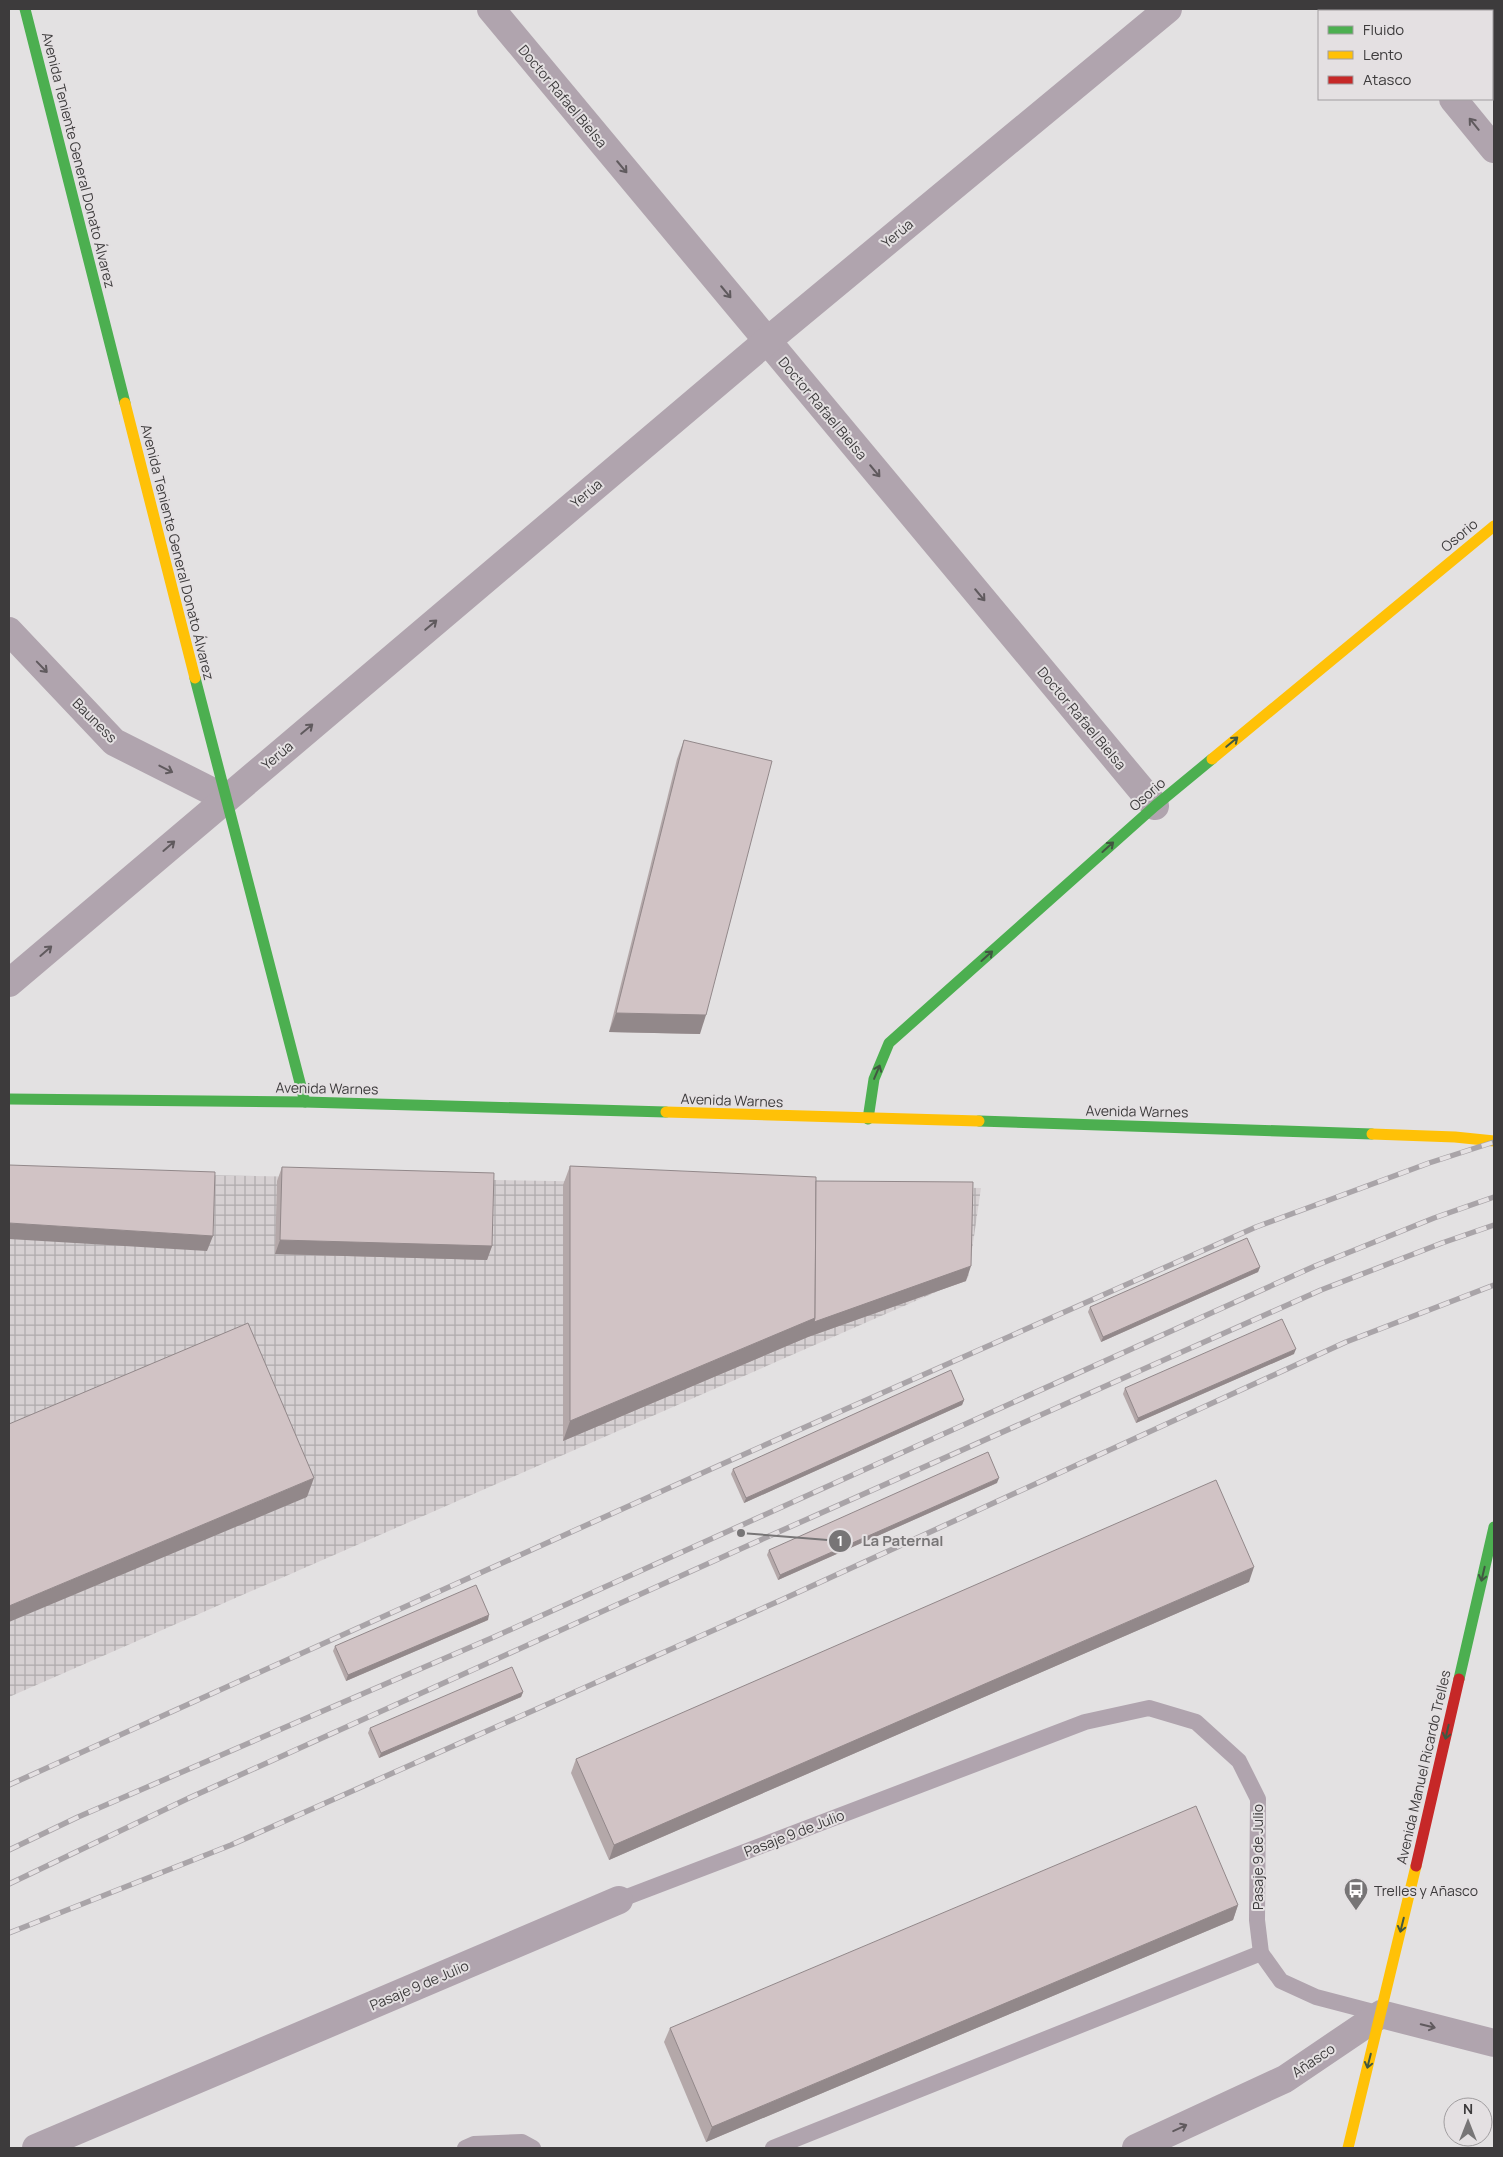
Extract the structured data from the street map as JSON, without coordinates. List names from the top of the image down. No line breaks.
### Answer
{"streets":{"main road":["Avenida Teniente General Donato Álvarez","Osorio","Avenida Warnes","Avenida Manuel Ricardo Trelles"],"street":["Doctor Rafael Bielsa","Yerúa","Bauness","Pasaje 9 de Julio","Añasco"]},"crossings":[["Doctor Rafael Bielsa","Yerúa"],["Doctor Rafael Bielsa","Osorio"],["Avenida Teniente General Donato Álvarez","Yerúa"],["Avenida Teniente General Donato Álvarez","Bauness"],["Avenida Teniente General Donato Álvarez","Avenida Warnes"],["Yerúa","Bauness"],["Osorio","Avenida Warnes"],["Avenida Manuel Ricardo Trelles","Pasaje 9 de Julio"],["Avenida Manuel Ricardo Trelles","Añasco"],["Pasaje 9 de Julio","Añasco"]],"one_way":["Doctor Rafael Bielsa","Yerúa","Osorio","Bauness","Avenida Manuel Ricardo Trelles","Añasco"],"places":{"other":["La Paternal"],"bus stop":["Trelles y Añasco"]},"legend":["Fluido","Lento","Atasco"],"north":"top"}
